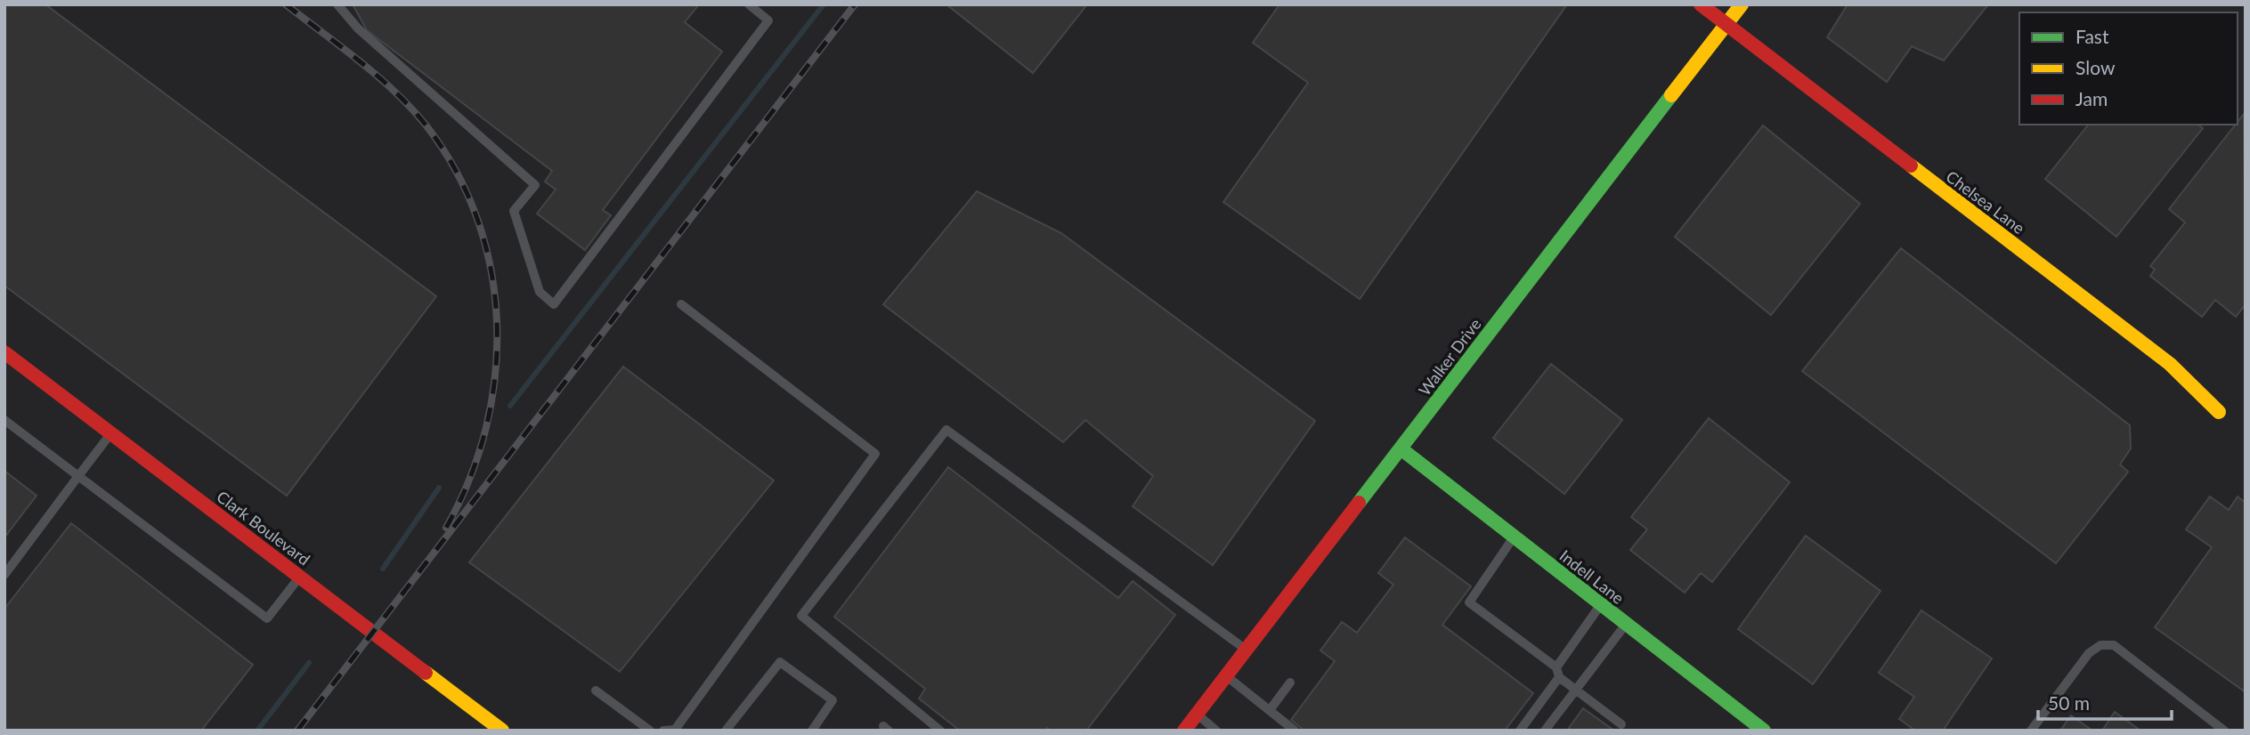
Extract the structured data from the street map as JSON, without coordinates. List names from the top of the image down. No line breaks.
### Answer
{"streets":{"street":["Chelsea Lane","Walker Drive","Clark Boulevard","Indell Lane"]},"crossings":[["Chelsea Lane","Walker Drive"],["Walker Drive","Indell Lane"]],"legend":["Fast","Slow","Jam"],"scale_bar":"50 m"}
